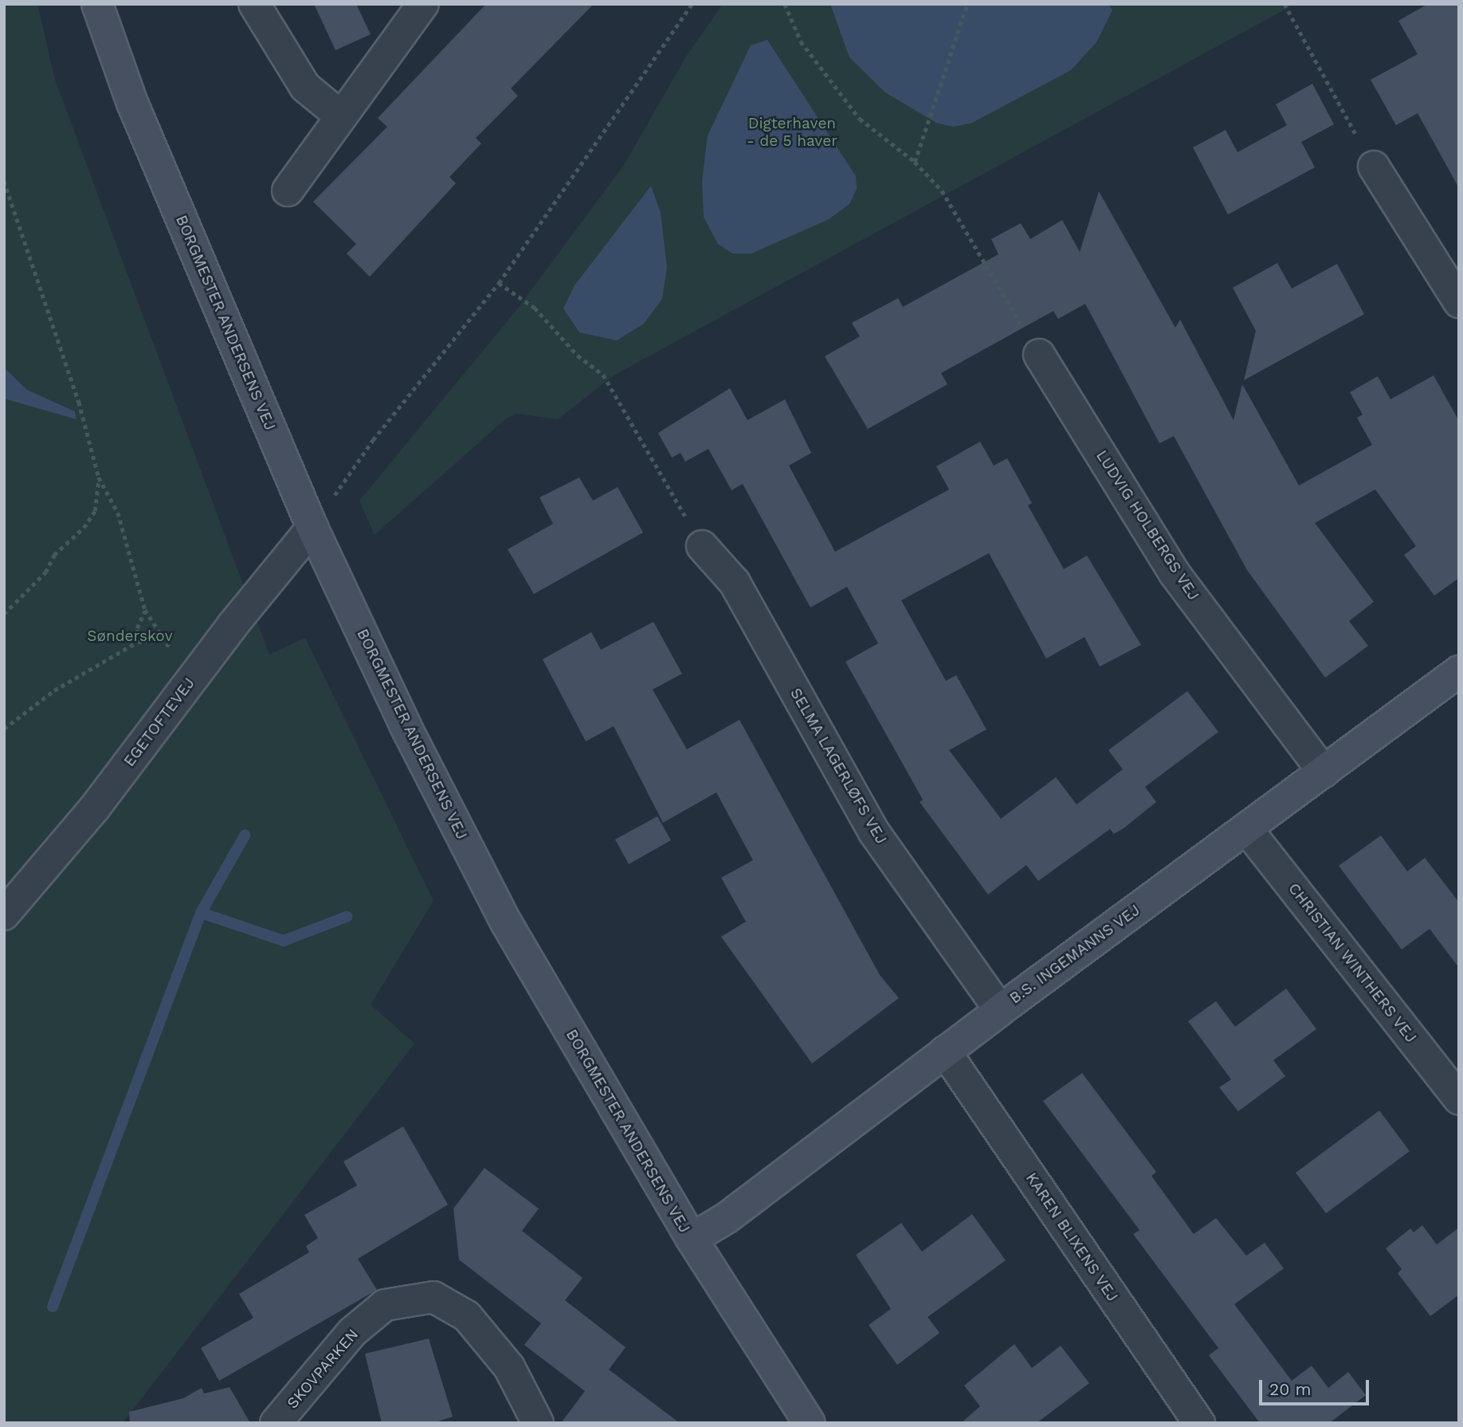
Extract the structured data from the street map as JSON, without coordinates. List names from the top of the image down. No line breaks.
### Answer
{"streets":{"street":["BORGMESTER ANDERSENS VEJ","LUDVIG HOLBERGS VEJ","EGETOFTEVEJ","SELMA LAGERLØFS VEJ","B.S. INGEMANNS VEJ","CHRISTIAN WINTHERS VEJ","KAREN BLIXENS VEJ","SKOVPARKEN"]},"crossings":[["BORGMESTER ANDERSENS VEJ","EGETOFTEVEJ"],["BORGMESTER ANDERSENS VEJ","B.S. INGEMANNS VEJ"],["LUDVIG HOLBERGS VEJ","B.S. INGEMANNS VEJ"],["SELMA LAGERLØFS VEJ","B.S. INGEMANNS VEJ"],["B.S. INGEMANNS VEJ","CHRISTIAN WINTHERS VEJ"],["B.S. INGEMANNS VEJ","KAREN BLIXENS VEJ"]],"parks":["Digterhaven - de 5 haver","Sønderskov"],"scale_bar":"20 m"}
